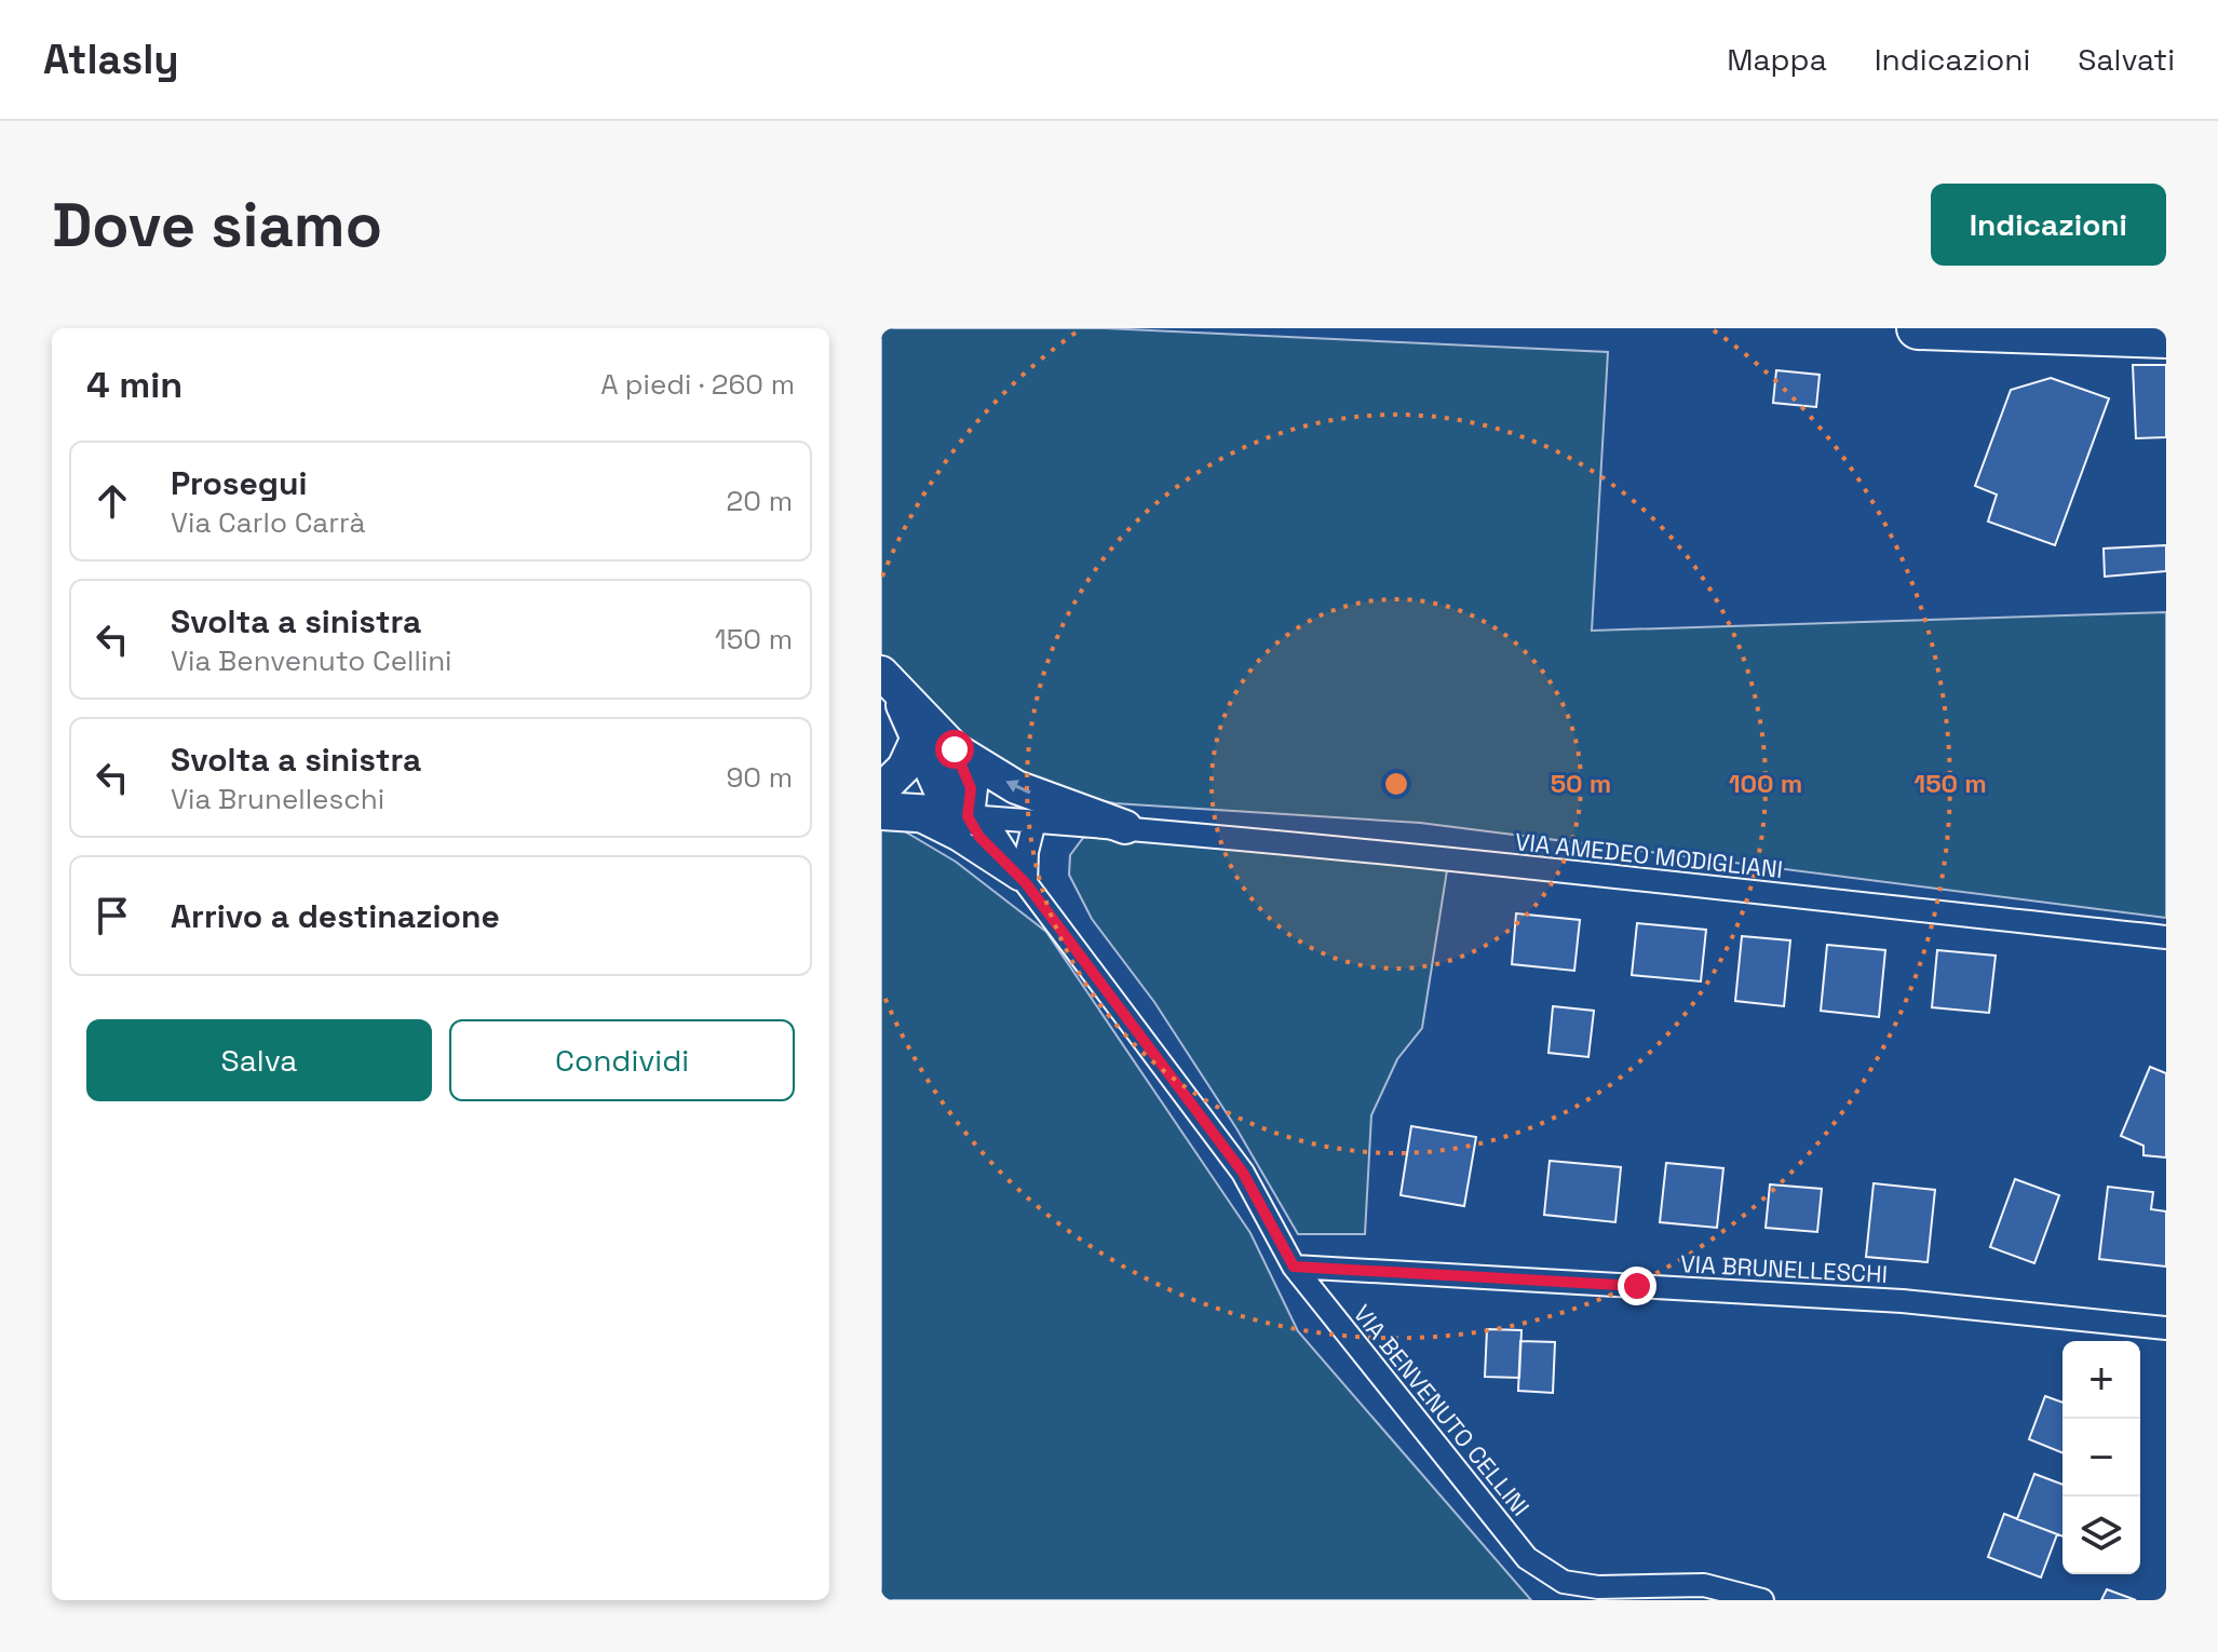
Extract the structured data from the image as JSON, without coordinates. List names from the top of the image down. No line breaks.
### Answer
{"streets":{"street":["VIA AMEDEO MODIGLIANI","VIA BRUNELLESCHI","VIA BENVENUTO CELLINI"]},"crossings":[["VIA AMEDEO MODIGLIANI","VIA BENVENUTO CELLINI"],["VIA BRUNELLESCHI","VIA BENVENUTO CELLINI"]],"page":{"header":"Atlasly","nav":["Mappa","Indicazioni","Salvati"],"buttons":["Indicazioni",["Salva","Condividi"]],"title":"Dove siamo","heading":["4 min","A piedi · 260 m"],"list":[["Prosegui","Via Carlo Carrà","20 m"],["Svolta a sinistra","Via Benvenuto Cellini","150 m"],["Svolta a sinistra","Via Brunelleschi","90 m"],"Arrivo a destinazione"],"map_buttons":["+","−"]},"rings":["50 m","100 m","150 m"]}
